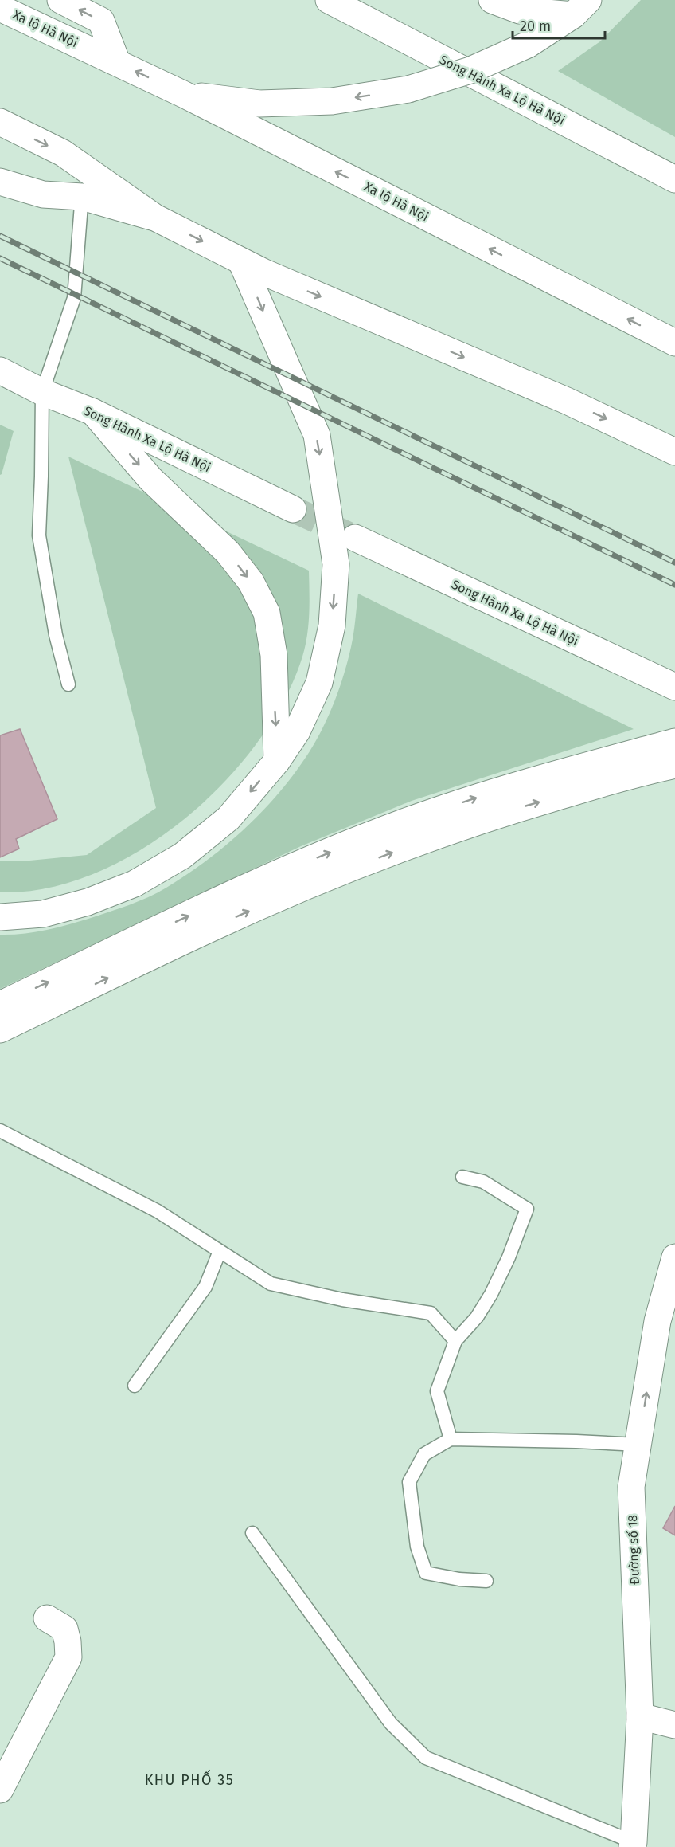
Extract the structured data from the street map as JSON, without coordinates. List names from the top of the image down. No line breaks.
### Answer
{"streets":{"main road":["Xa lộ Hà Nội","Song Hành Xa Lộ Hà Nội","Đường số 18"]},"districts":["KHU PHỐ 35"],"scale_bar":"20 m"}
